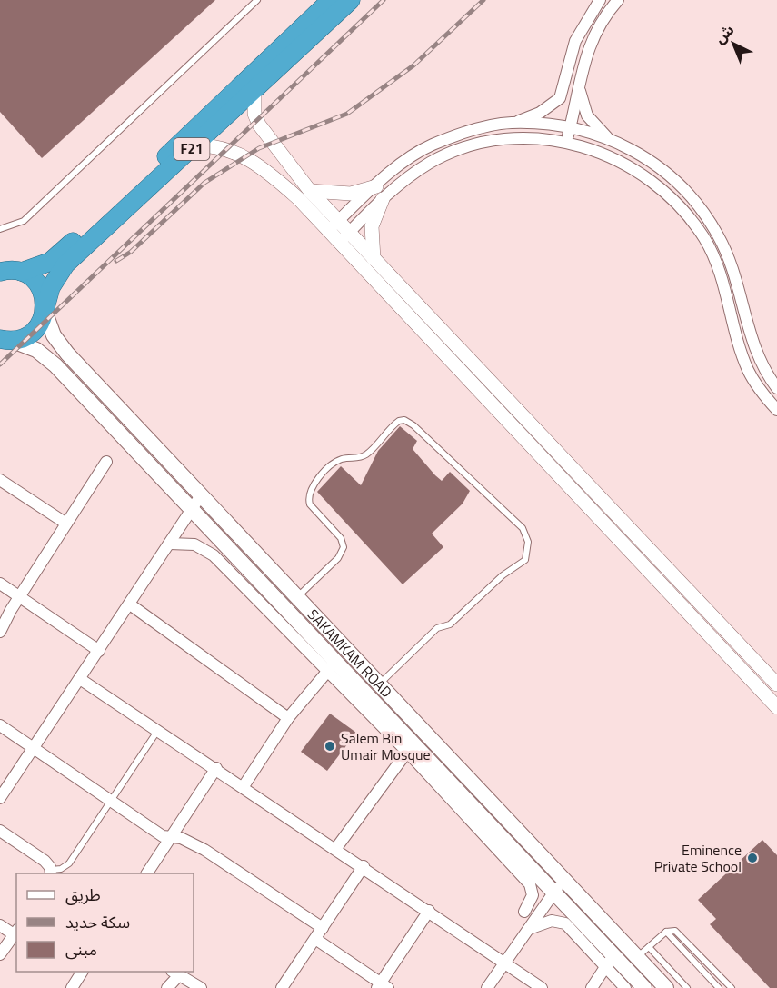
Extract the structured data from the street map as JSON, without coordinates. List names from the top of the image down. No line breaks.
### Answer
{"streets":{"highway":["F21"],"main road":["SAKAMKAM ROAD"]},"crossings":[["F21","SAKAMKAM ROAD"]],"places":["Salem Bin Umair Mosque","Eminence Private School"],"legend":["طريق","سكة حديد","مبنى"],"north":"top left"}
